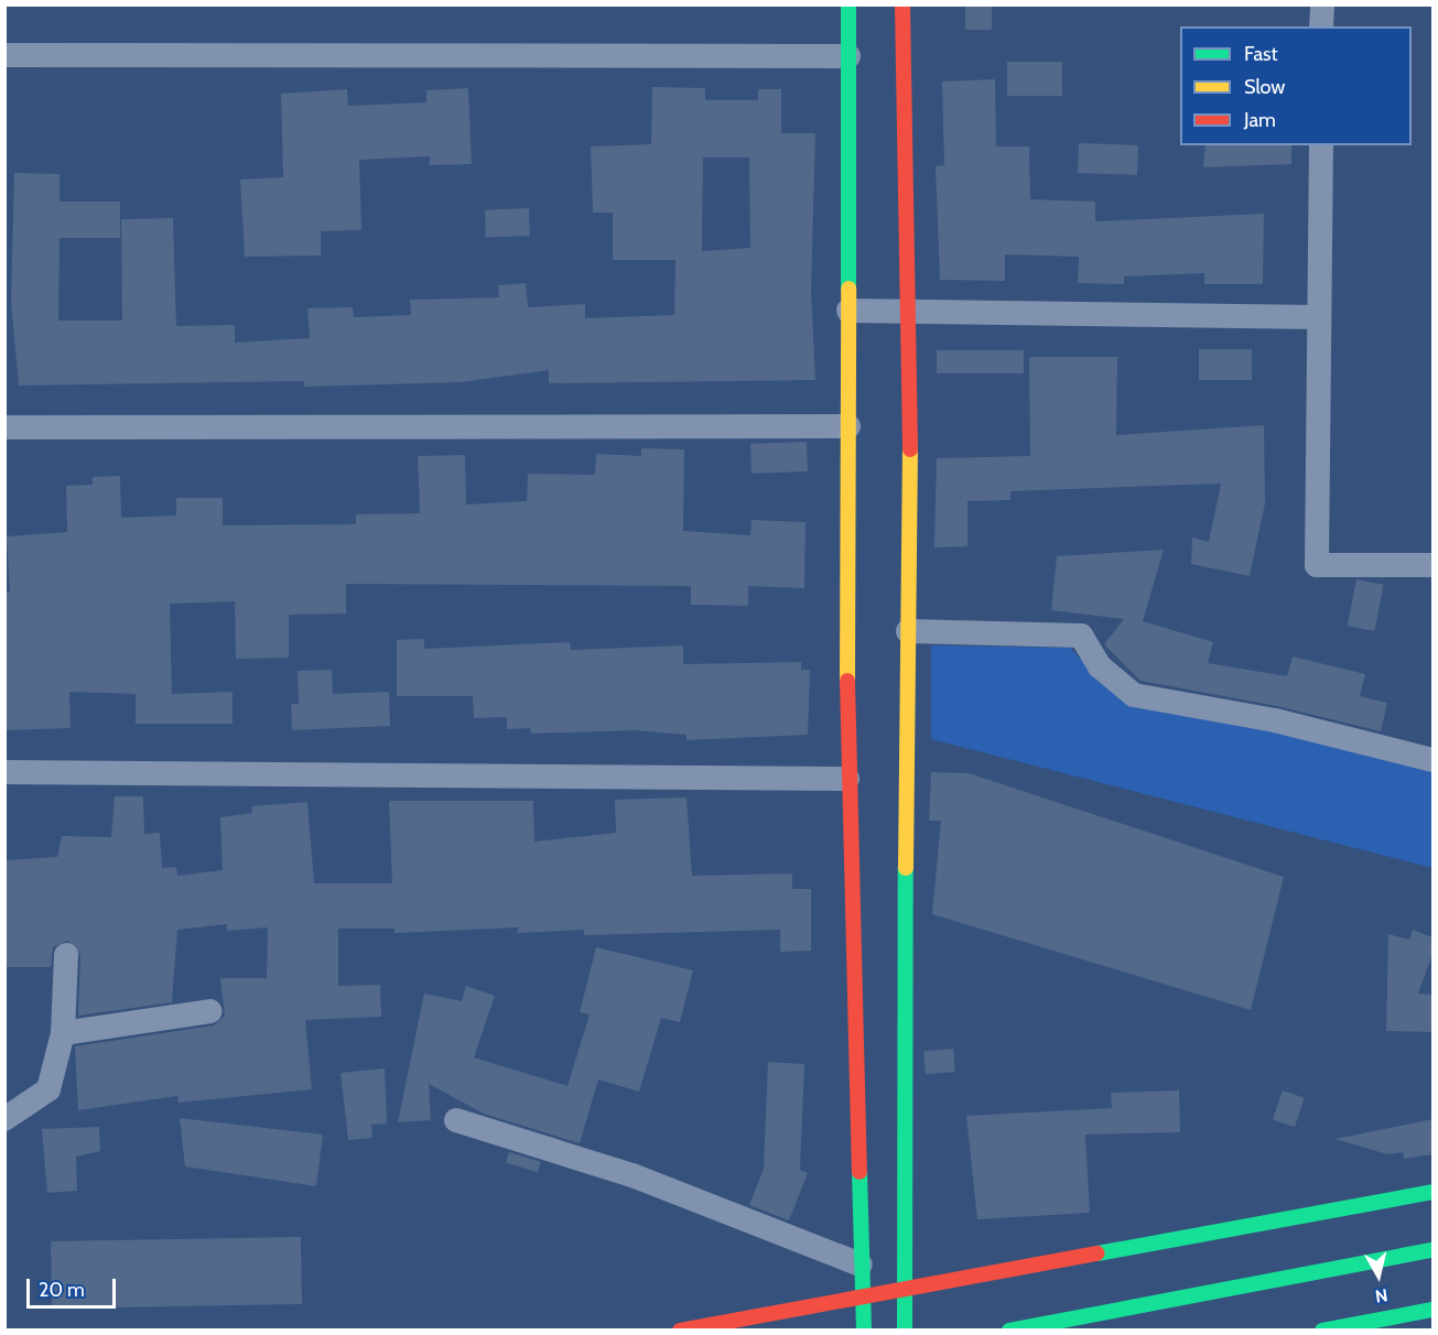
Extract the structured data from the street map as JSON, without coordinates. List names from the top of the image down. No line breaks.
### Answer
{"legend":["Fast","Slow","Jam"],"scale_bar":"20 m","north":"bottom"}
